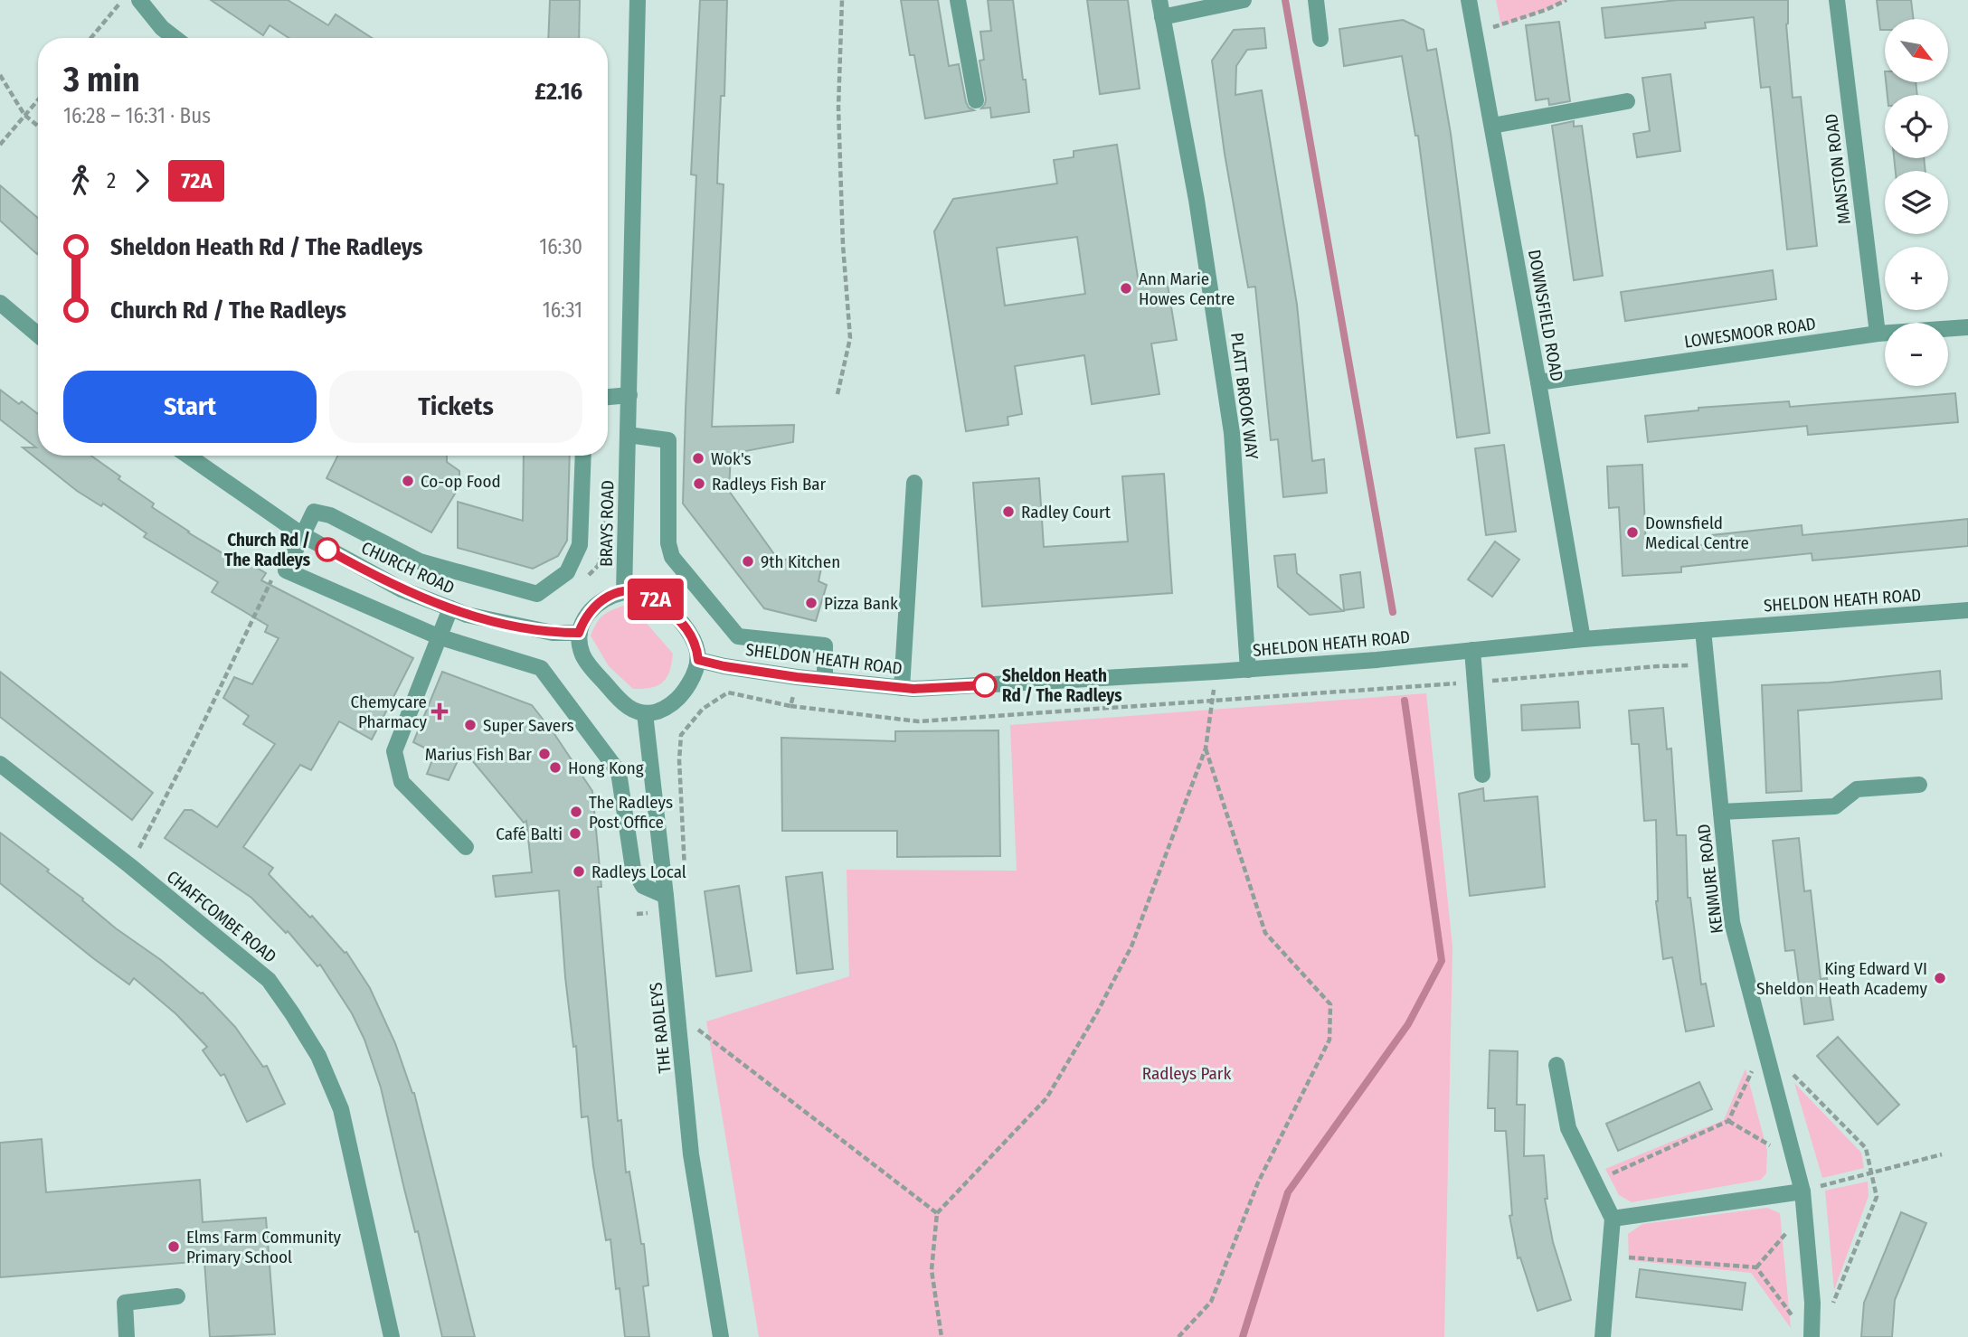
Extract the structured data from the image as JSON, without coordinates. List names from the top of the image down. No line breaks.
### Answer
{"streets":{"street":["MANSTON ROAD","DOWNSFIELD ROAD","LOWESMOOR ROAD","PLATT BROOK WAY","BRAYS ROAD","CHURCH ROAD","SHELDON HEATH ROAD","KENMURE ROAD","CHAFFCOMBE ROAD","THE RADLEYS"]},"crossings":[["MANSTON ROAD","LOWESMOOR ROAD"],["DOWNSFIELD ROAD","LOWESMOOR ROAD"],["DOWNSFIELD ROAD","SHELDON HEATH ROAD"],["PLATT BROOK WAY","SHELDON HEATH ROAD"],["BRAYS ROAD","CHURCH ROAD"],["BRAYS ROAD","SHELDON HEATH ROAD"],["BRAYS ROAD","THE RADLEYS"],["CHURCH ROAD","SHELDON HEATH ROAD"],["CHURCH ROAD","THE RADLEYS"],["SHELDON HEATH ROAD","KENMURE ROAD"],["SHELDON HEATH ROAD","THE RADLEYS"]],"parks":["Radleys Park"],"places":{"other":["Ann Marie Howes Centre","Wok's","Co-op Food","Radleys Fish Bar","Radley Court","Downsfield Medical Centre","Church Rd / The Radleys","9th Kitchen","Pizza Bank","Sheldon Heath Rd / The Radleys","Super Savers","Marius Fish Bar","Hong Kong","The Radleys Post Office","Café Balti","Radleys Local","King Edward VI Sheldon Heath Academy","Elms Farm Community Primary School"],"health":["Chemycare Pharmacy"]},"lines":["bus line 72A"],"north":"bottom right","page":{"on_map":"72A","map_buttons":["+","−"],"heading":["3 min","16:28 – 16:31 · Bus","£2.16"],"legs":["2","72A"],"list":[{"name":"Sheldon Heath Rd / The Radleys","value":"16:30"},{"name":"Church Rd / The Radleys","value":"16:31"}],"buttons":["Start","Tickets"]}}
